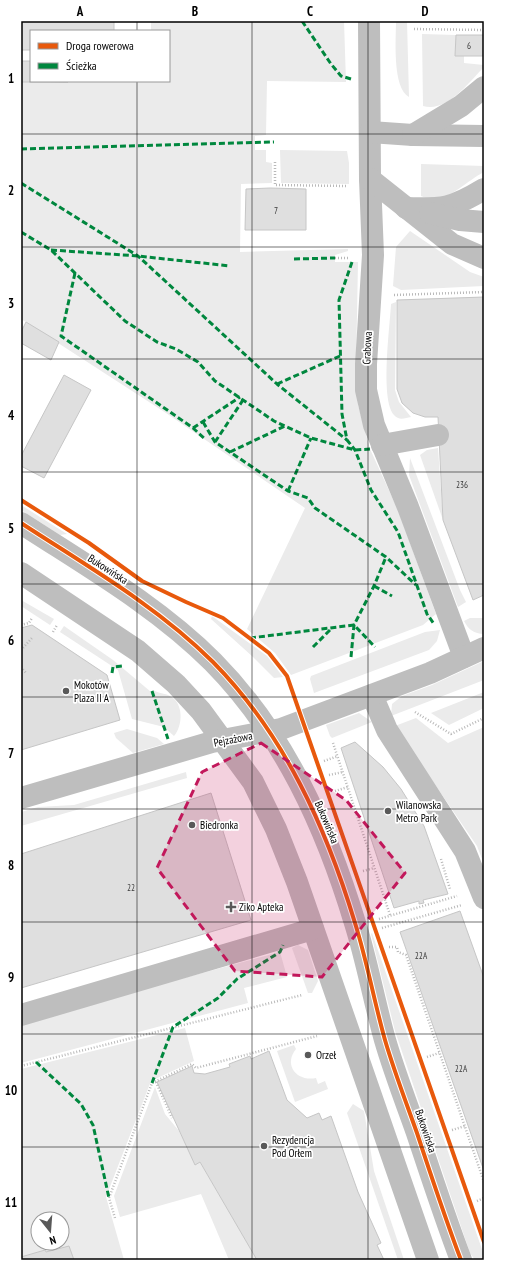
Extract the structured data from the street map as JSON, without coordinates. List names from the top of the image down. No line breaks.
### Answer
{"streets":{"street":["Grabowa","Bukowińska","Pejzażowa"]},"crossings":[["Grabowa","Pejzażowa"],["Bukowińska","Pejzażowa"]],"places":{"other":["Mokotów Plaza II A","Wilanowska Metro Park","Biedronka","Orzeł","Rezydencja Pod Orłem"],"health":["Ziko Apteka"]},"house_numbers":["6","7","236","22","22A","22A"],"legend":["Droga rowerowa","Ścieżka"],"north":"bottom","grid":{"columns":["A","B","C","D"],"rows":["1","2","3","4","5","6","7","8","9","10","11"]}}
